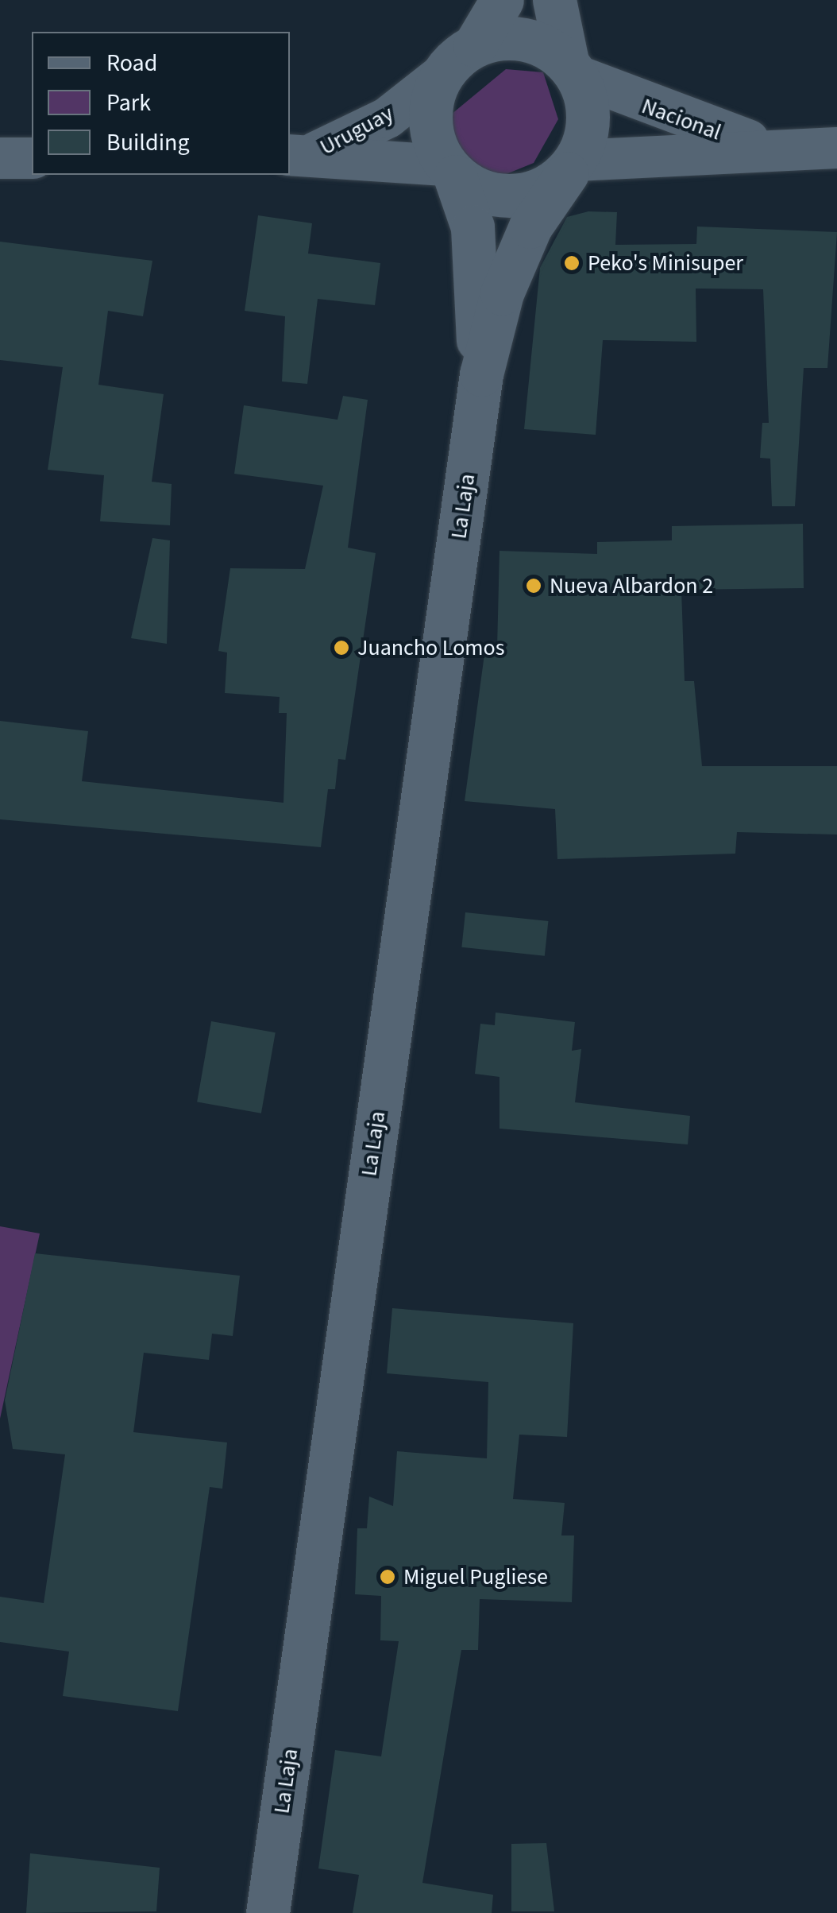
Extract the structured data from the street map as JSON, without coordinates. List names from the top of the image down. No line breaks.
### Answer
{"streets":{"main road":["La Laja"],"street":["Nacional","Uruguay"]},"crossings":[["Nacional","Uruguay"],["Nacional","La Laja"],["Uruguay","La Laja"]],"places":["Peko's Minisuper","Nueva Albardon 2","Juancho Lomos","Miguel Pugliese"],"legend":["Road","Park","Building"]}
